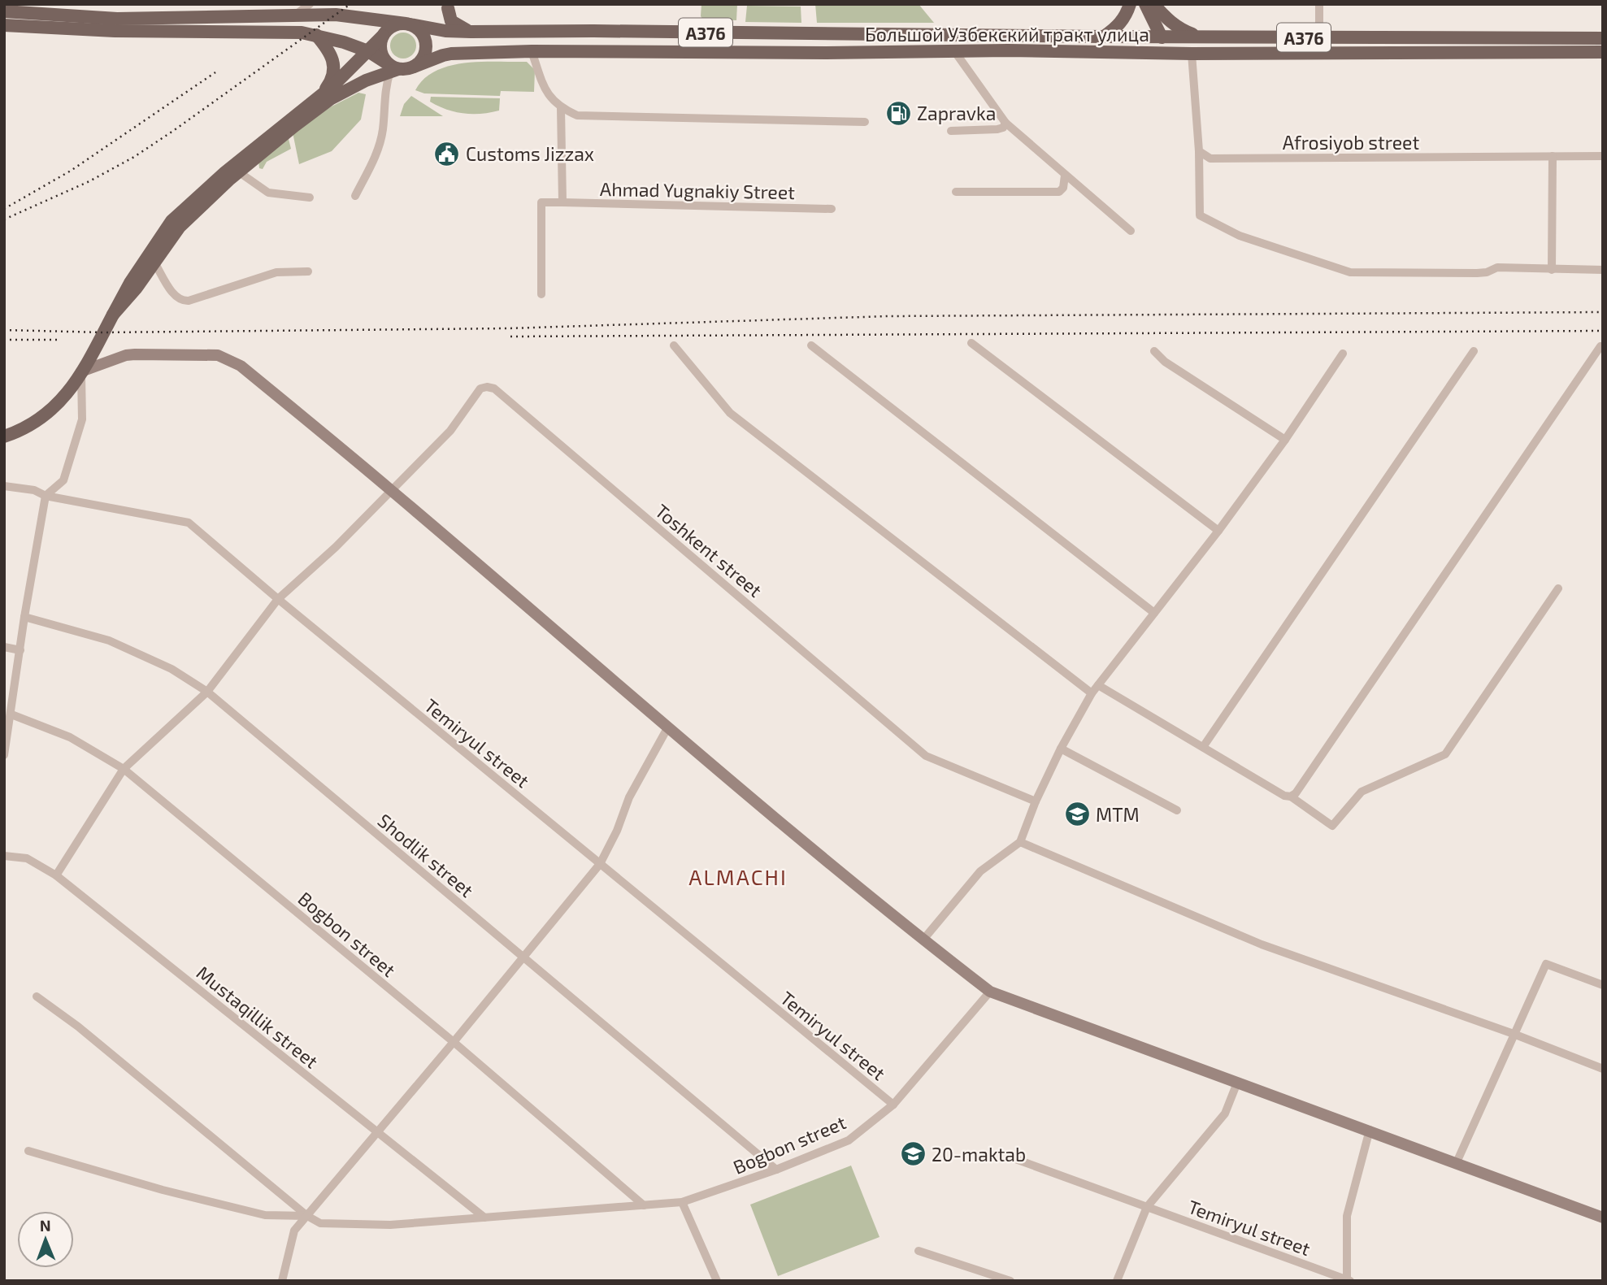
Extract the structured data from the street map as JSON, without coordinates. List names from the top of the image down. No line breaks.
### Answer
{"streets":{"main road":["A376","Большой Узбекский тракт улица"],"street":["Afrosiyob street","Ahmad Yugnakiy Street","Toshkent street","Temiryul street","Shodlik street","Bogbon street","Mustaqillik street"]},"crossings":[["Temiryul street","Bogbon street"],["Shodlik street","Bogbon street"],["Bogbon street","Mustaqillik street"]],"districts":["ALMACHI"],"places":{"fuel station":["Zapravka"],"public building":["Customs Jizzax"],"school or university":["MTM","20-maktab"]},"north":"top"}
